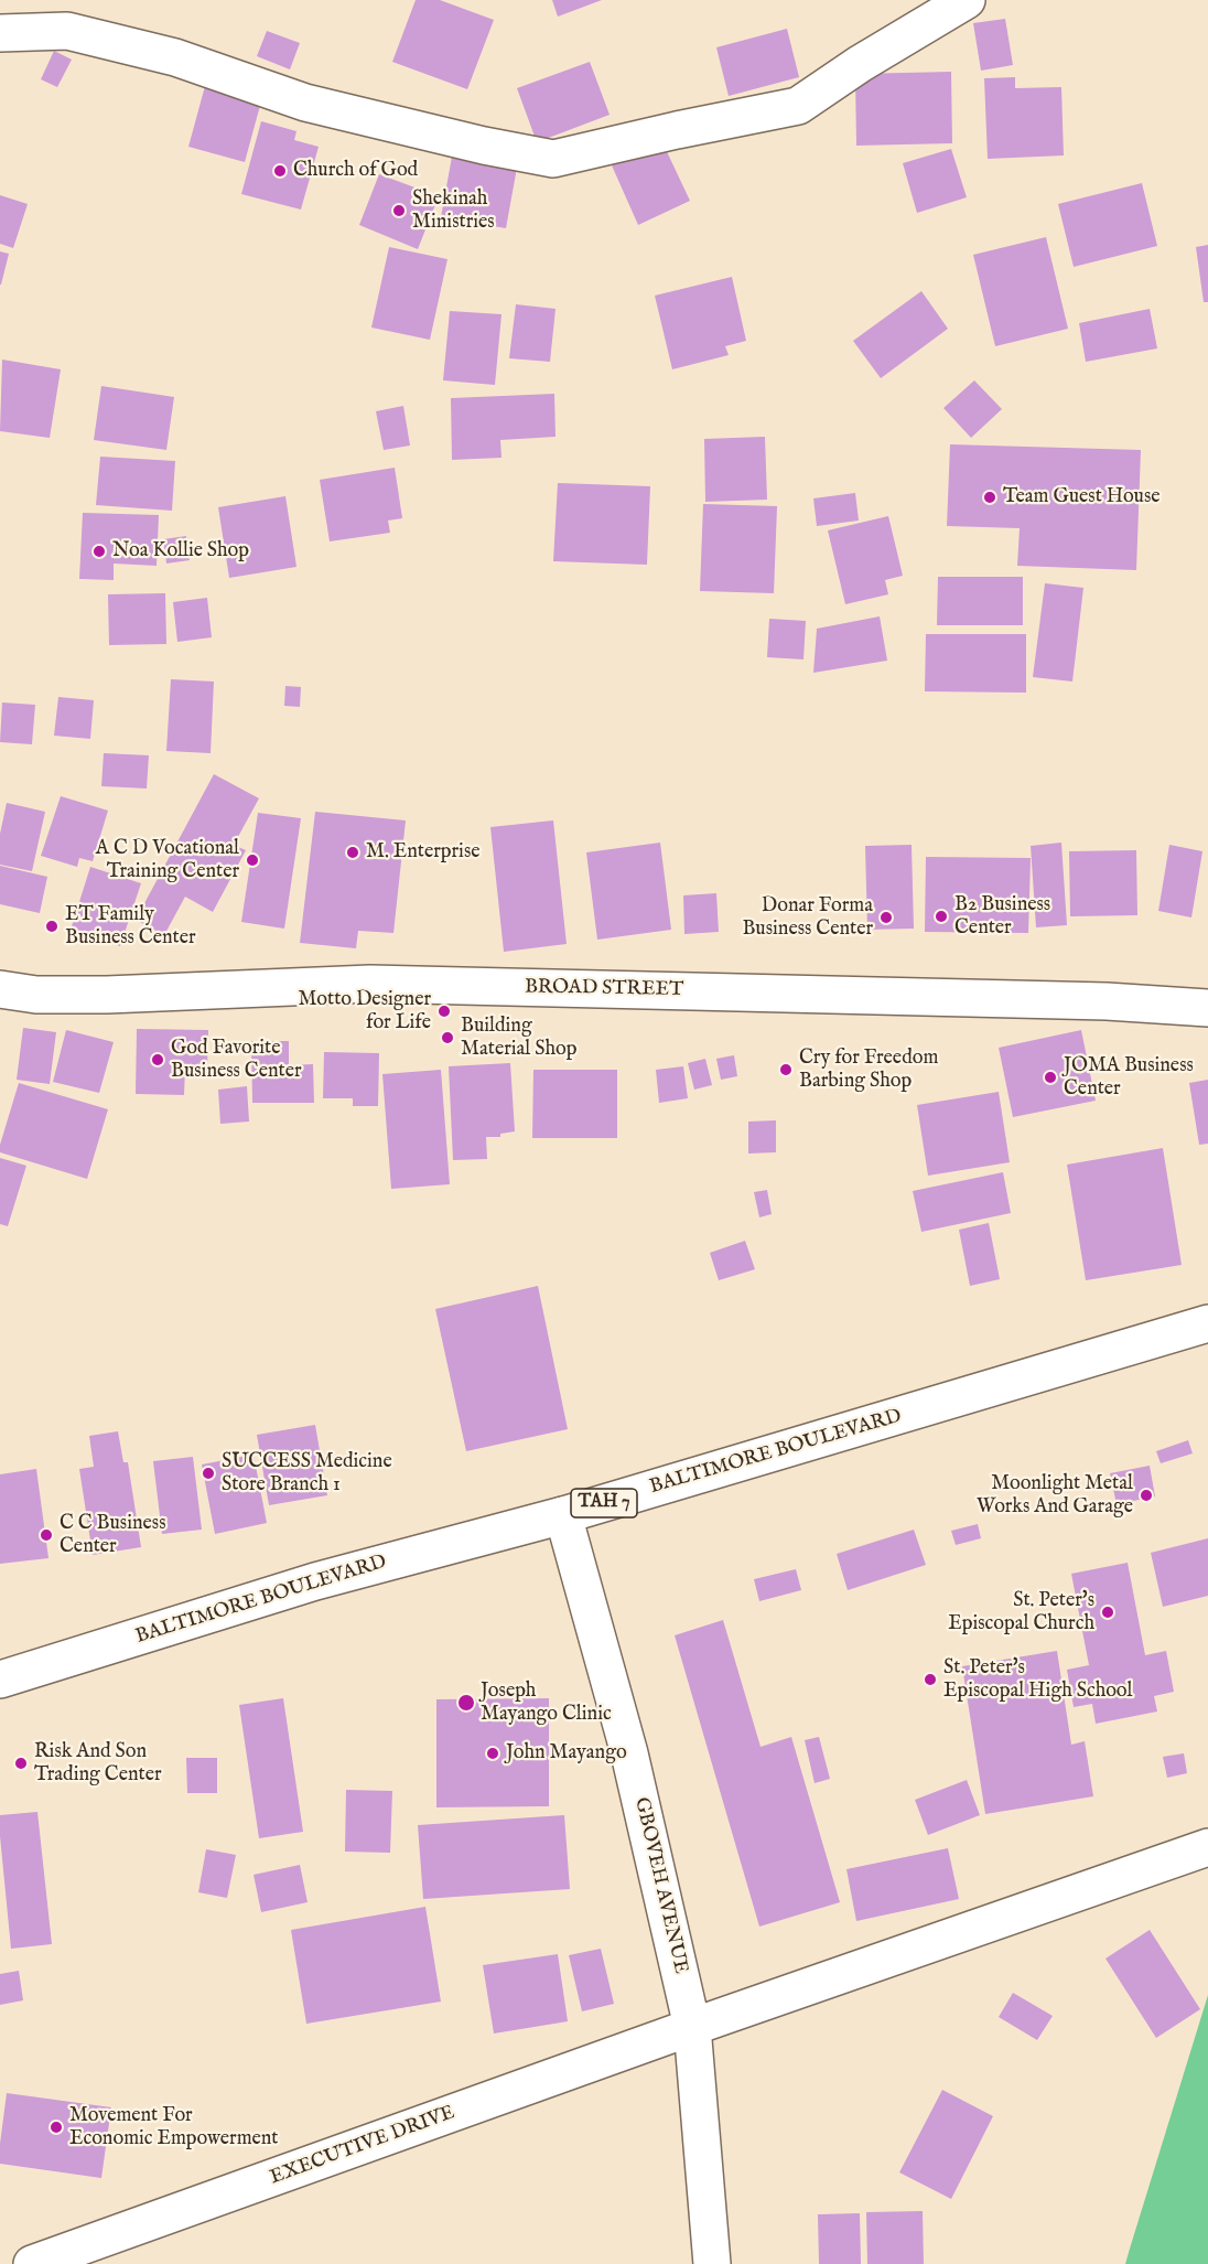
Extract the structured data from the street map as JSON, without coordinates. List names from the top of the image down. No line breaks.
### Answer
{"streets":{"main road":["BROAD STREET","BALTIMORE BOULEVARD","TAH 7","GBOVEH AVENUE","EXECUTIVE DRIVE"]},"crossings":[["BALTIMORE BOULEVARD","GBOVEH AVENUE"],["GBOVEH AVENUE","EXECUTIVE DRIVE"]],"places":["Church of God","Shekinah Ministries","Team Guest House","Noa Kollie Shop","M. Enterprise","A C D Vocational Training Center","B2 Business Center","Donar Forma Business Center","ET Family Business Center","Motto Designer for Life","Building Material Shop","God Favorite Business Center","Cry for Freedom Barbing Shop","JOMA Business Center","SUCCESS Medicine Store Branch 1","Moonlight Metal Works And Garage","C C Business Center","St. Peter's Episcopal Church","St. Peter's Episcopal High School","Joseph Mayango Clinic","John Mayango","Risk And Son Trading Center","Movement For Economic Empowerment"]}
